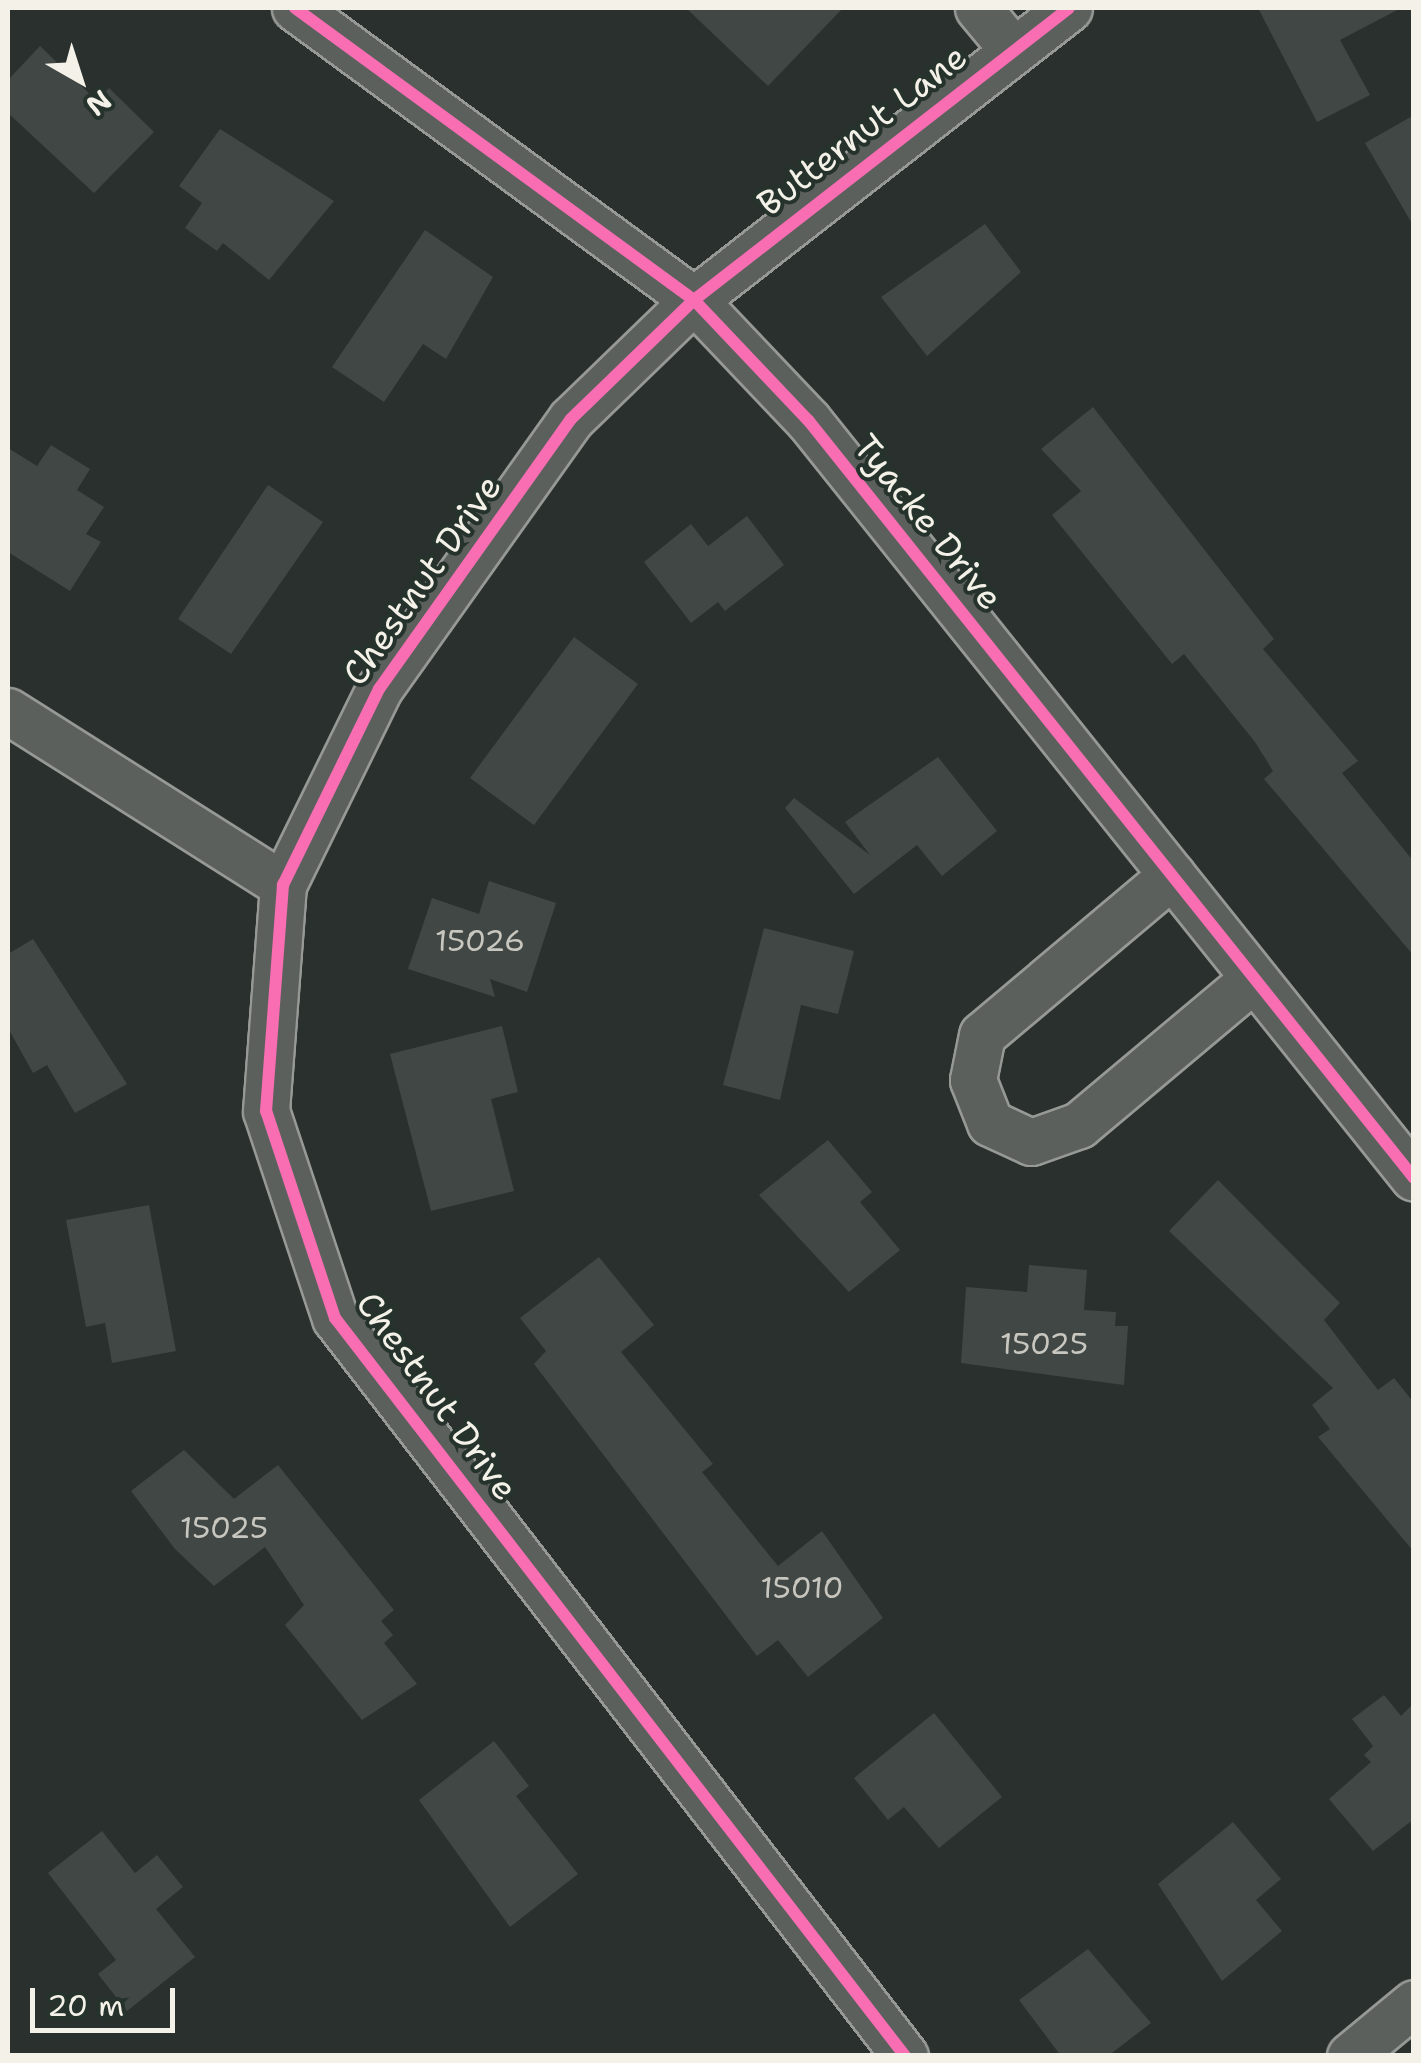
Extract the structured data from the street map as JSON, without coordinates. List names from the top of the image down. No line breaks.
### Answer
{"streets":{"street":["Butternut Lane","Tyacke Drive","Chestnut Drive"]},"crossings":[["Butternut Lane","Tyacke Drive"],["Butternut Lane","Chestnut Drive"],["Tyacke Drive","Chestnut Drive"]],"house_numbers":["15026","15025","15025","15010"],"scale_bar":"20 m","north":"bottom right"}
